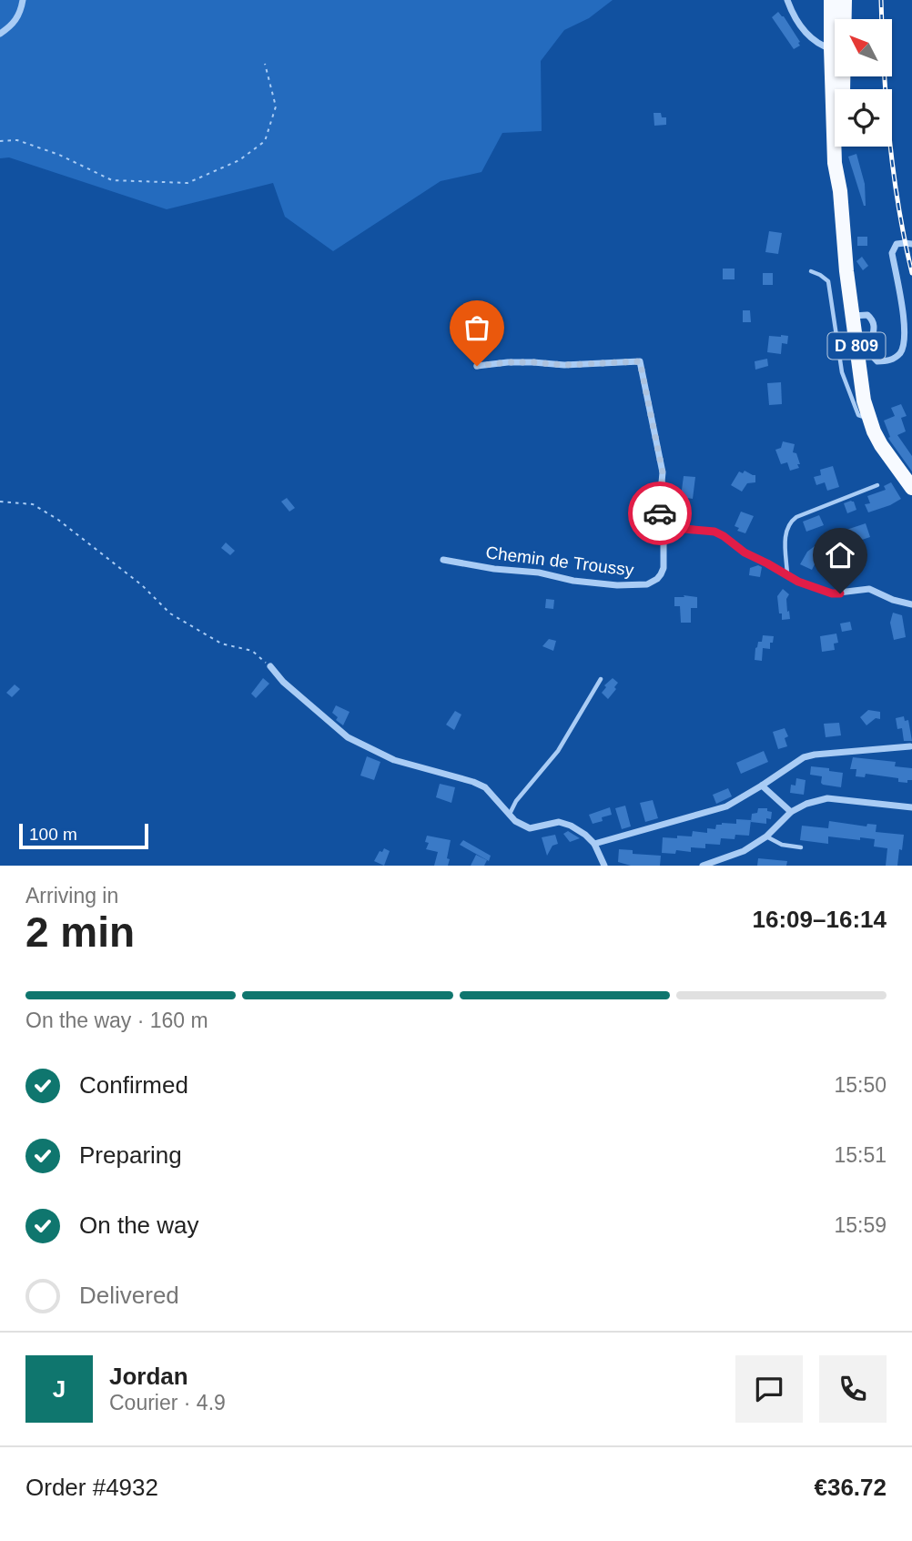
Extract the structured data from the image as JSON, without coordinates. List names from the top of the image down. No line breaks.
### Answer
{"streets":{"main road":["D 809"],"street":["Chemin de Troussy"]},"scale_bar":"100 m","north":"top left","page":{"scale":"100 m","heading":["2 min","Arriving in","16:09–16:14"],"panel":["Jordan","Courier · 4.9","Order #4932","€36.72"],"bar":"On the way · 160 m","list":[["Confirmed","15:50"],["Preparing","15:51"],["On the way","15:59"],"Delivered"],"round":"J"}}
